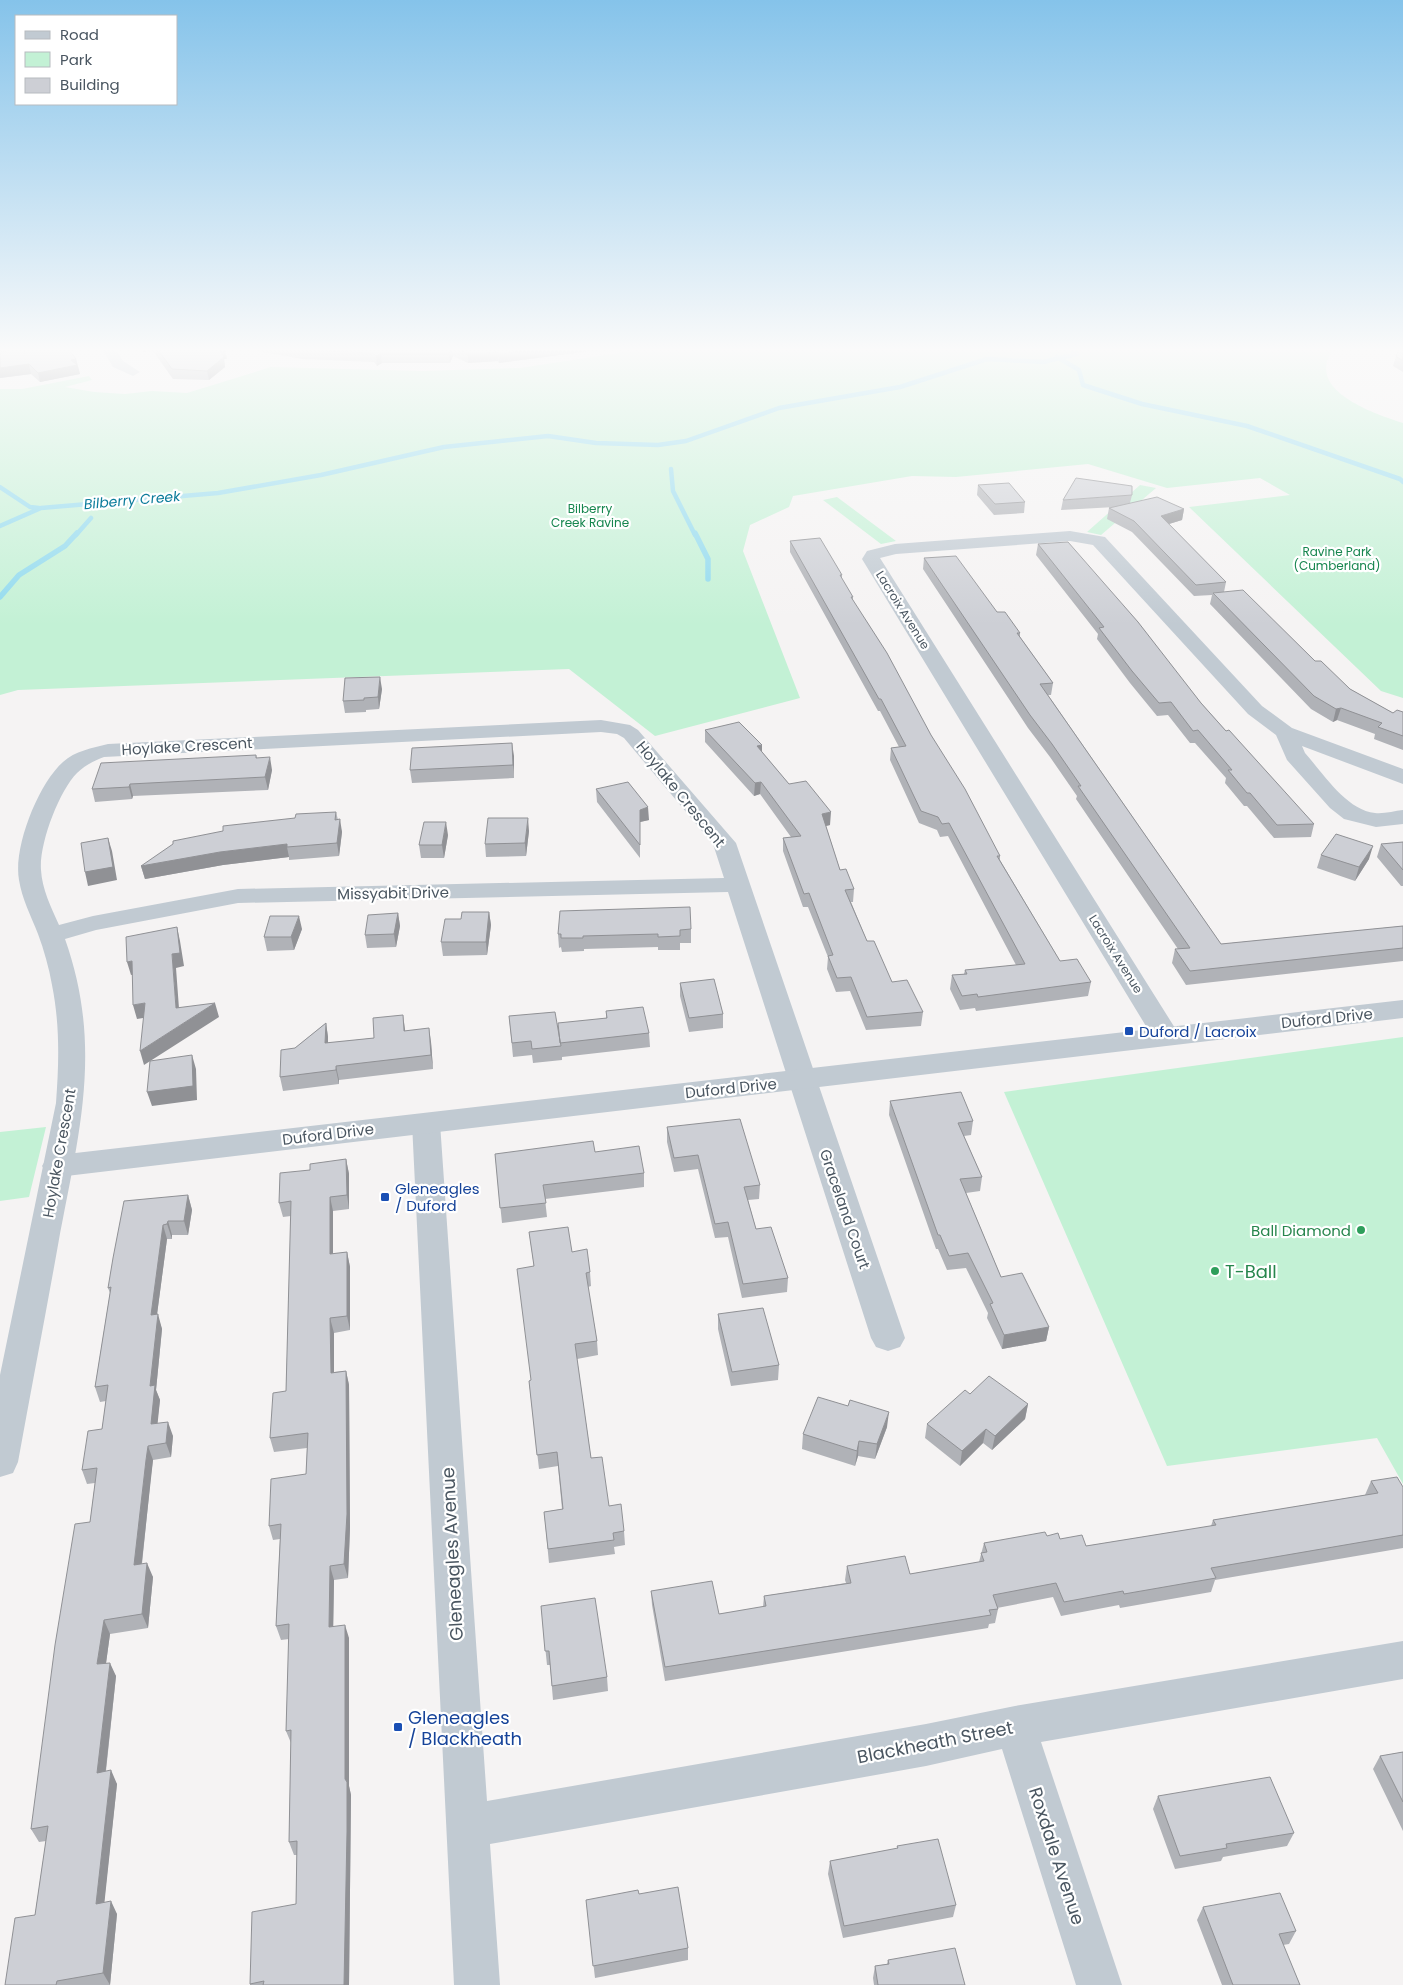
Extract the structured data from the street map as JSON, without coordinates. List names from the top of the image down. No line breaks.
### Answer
{"streets":{"street":["Lacroix Avenue","Hoylake Crescent","Missyabit Drive","Duford Drive","Graceland Court","Gleneagles Avenue","Blackheath Street","Roxdale Avenue"]},"crossings":[["Lacroix Avenue","Duford Drive"],["Hoylake Crescent","Missyabit Drive"],["Hoylake Crescent","Duford Drive"],["Hoylake Crescent","Graceland Court"],["Duford Drive","Graceland Court"],["Duford Drive","Gleneagles Avenue"],["Gleneagles Avenue","Blackheath Street"],["Blackheath Street","Roxdale Avenue"]],"water":["Bilberry Creek"],"parks":["Bilberry Creek Ravine","Ravine Park (Cumberland)"],"places":{"transit":["Duford / Lacroix","Gleneagles / Duford","Gleneagles / Blackheath"],"other":["Ball Diamond","T-Ball"]},"legend":["Road","Park","Building"]}
